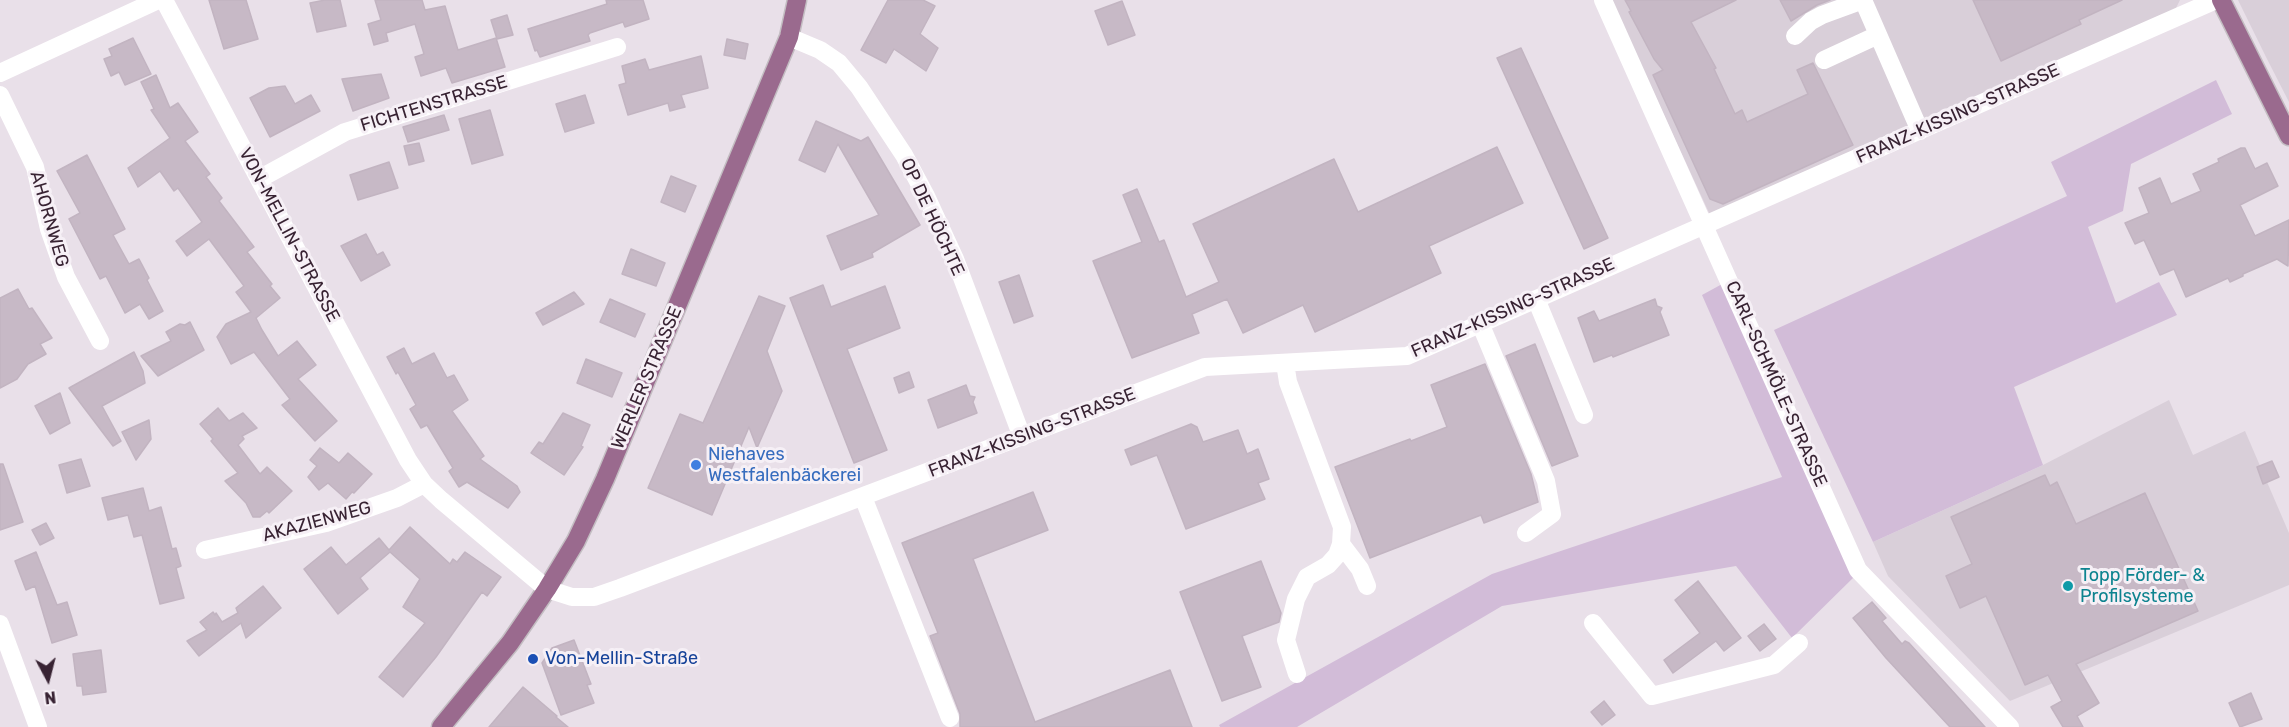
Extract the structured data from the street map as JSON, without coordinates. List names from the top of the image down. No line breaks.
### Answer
{"streets":{"main road":["WERLER STRASSE"],"street":["FICHTENSTRASSE","FRANZ-KISSING-STRASSE","OP DE HÖCHTE","AHORNWEG","VON-MELLIN-STRASSE","CARL-SCHMÖLE-STRASSE","AKAZIENWEG"]},"crossings":[["FICHTENSTRASSE","VON-MELLIN-STRASSE"],["FRANZ-KISSING-STRASSE","OP DE HÖCHTE"],["FRANZ-KISSING-STRASSE","VON-MELLIN-STRASSE"],["FRANZ-KISSING-STRASSE","WERLER STRASSE"],["FRANZ-KISSING-STRASSE","CARL-SCHMÖLE-STRASSE"],["OP DE HÖCHTE","WERLER STRASSE"],["VON-MELLIN-STRASSE","WERLER STRASSE"],["VON-MELLIN-STRASSE","AKAZIENWEG"]],"places":["Niehaves Westfalenbäckerei","Topp Förder- & Profilsysteme","Von-Mellin-Straße"],"north":"bottom"}
